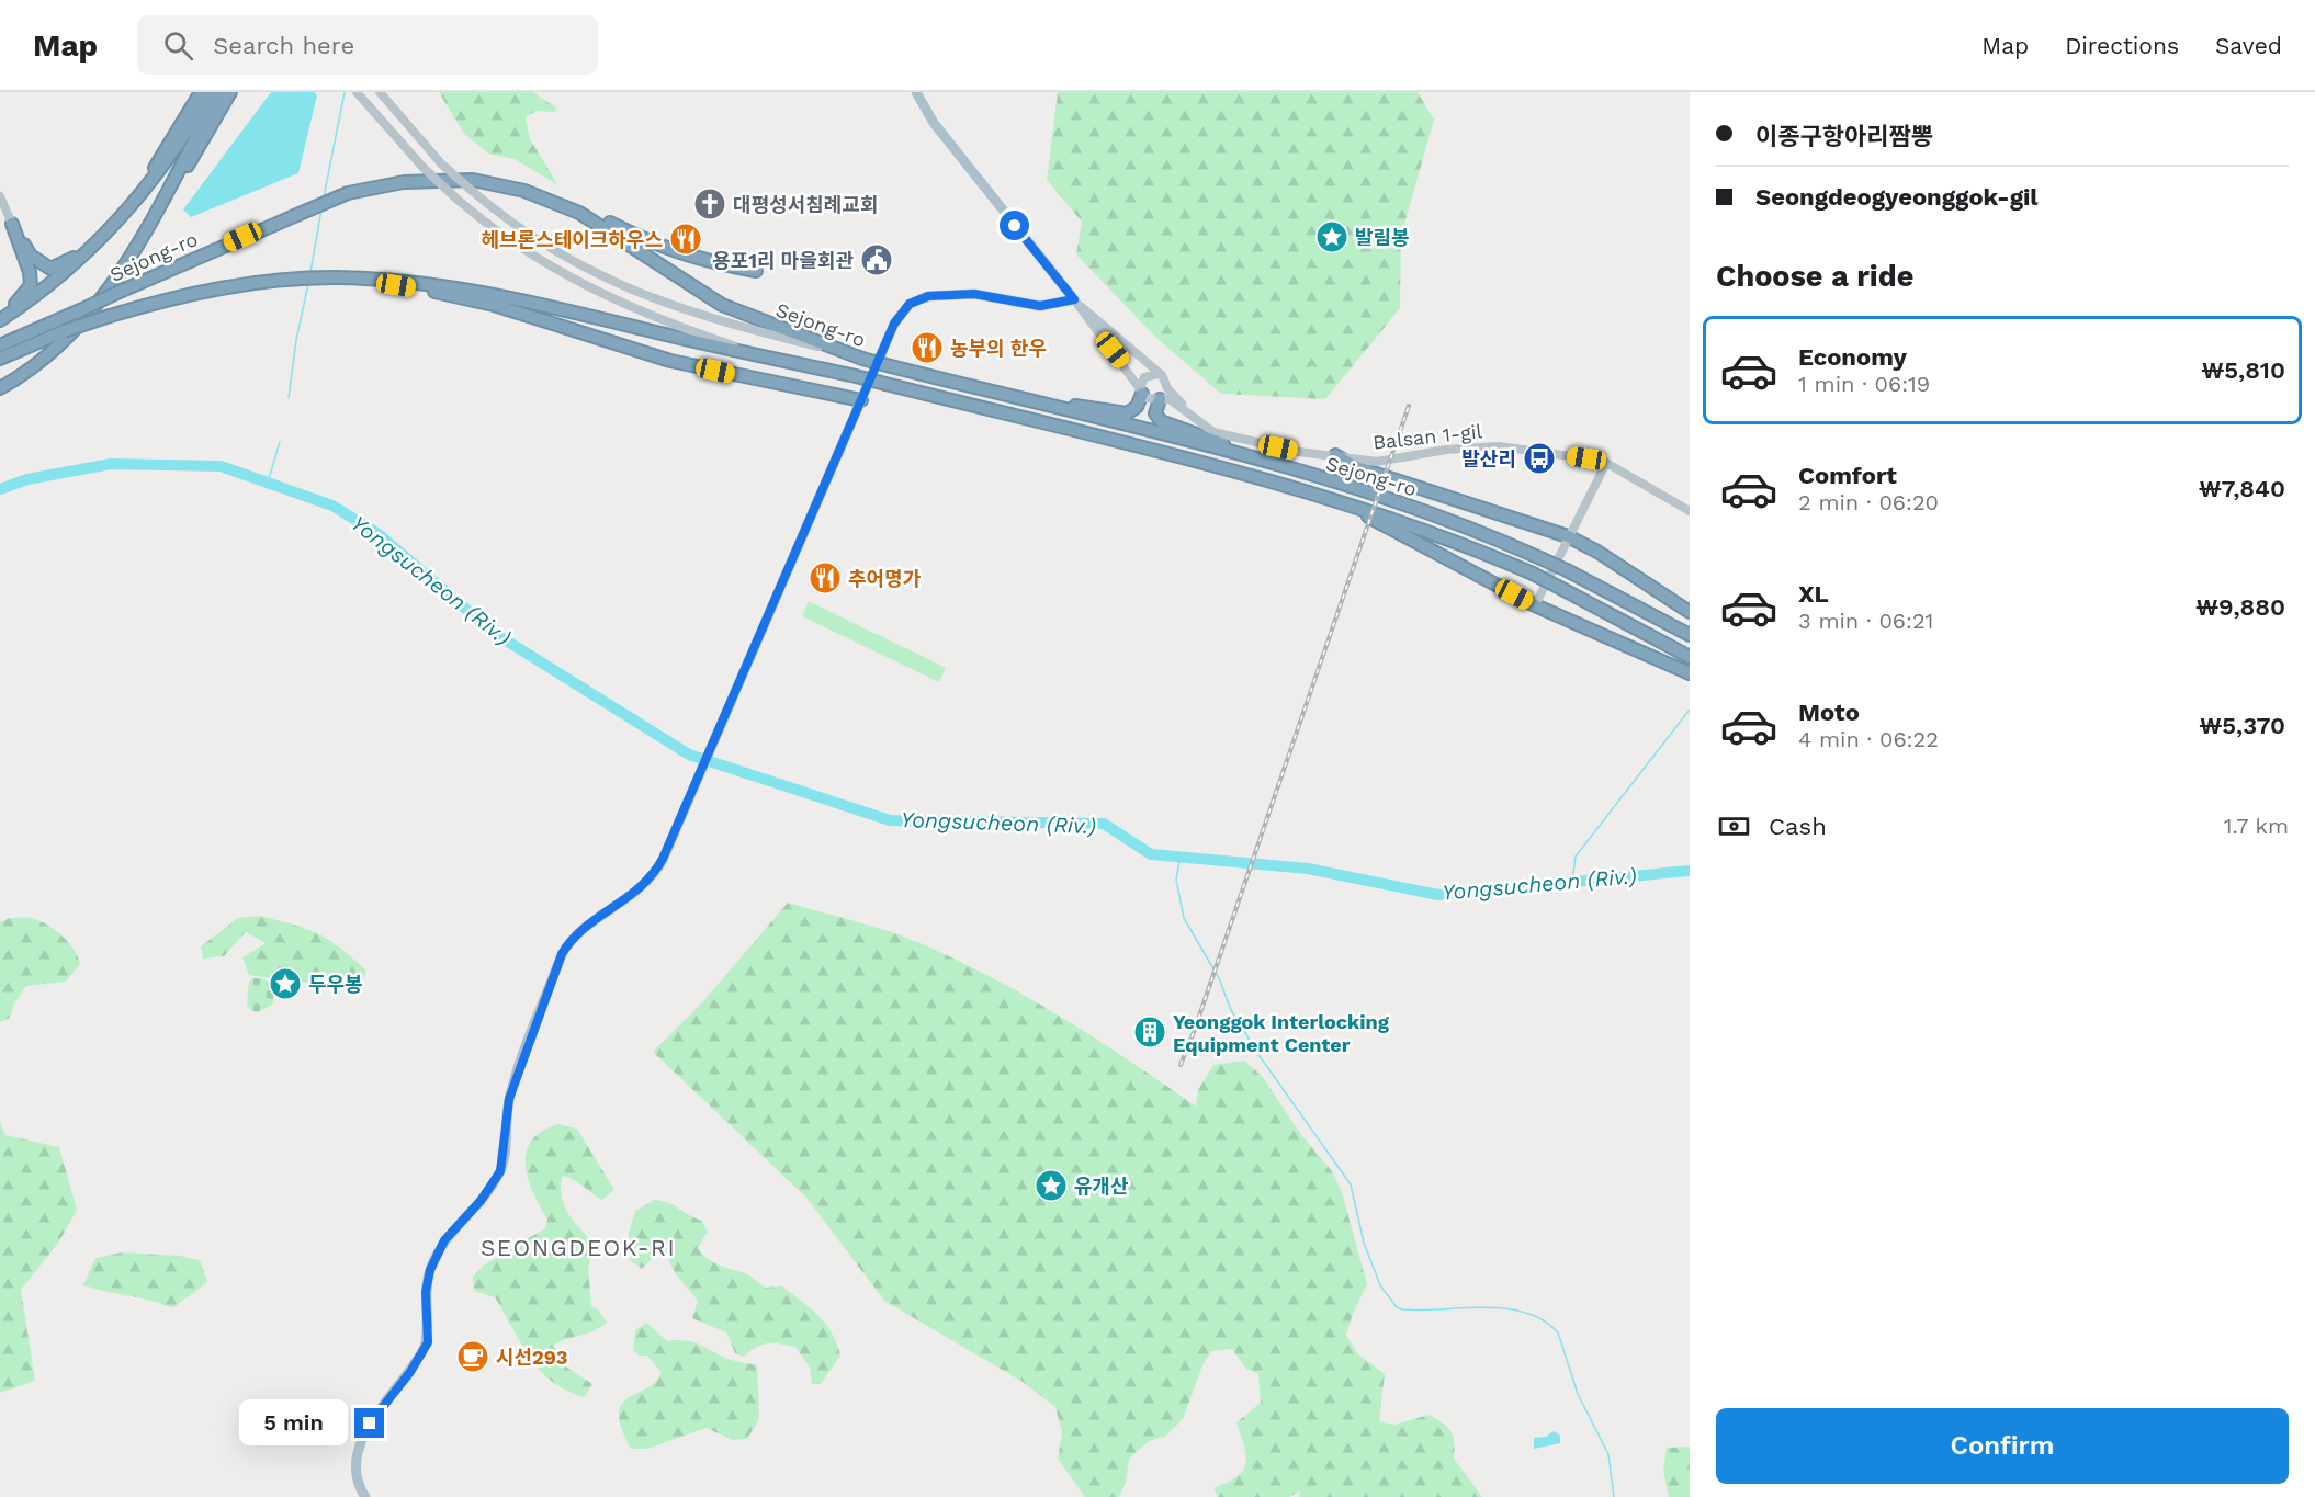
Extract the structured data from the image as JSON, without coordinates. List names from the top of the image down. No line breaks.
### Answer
{"streets":{"highway":["Sejong-ro"],"street":["Balsan 1-gil"]},"districts":["SEONGDEOK-RI"],"water":["Yongsucheon (Riv.)"],"places":{"church":["대평성서침례교회"],"place":["발림봉","두우봉","유개산"],"restaurant":["헤브론스테이크하우스","농부의 한우","추어명가"],"public building":["용포1리 마을회관"],"bus stop":["발산리"],"building":["Yeonggok Interlocking Equipment Center"],"cafe":["시선293"]},"page":{"header":"Map","search":"Search here","nav":["Map","Directions","Saved"],"banner":["이종구항아리짬뽕","Seongdeogyeonggok-gil"],"heading":"Choose a ride","list":[{"name":"Economy","note":"1 min · 06:19","value":"₩5,810"},{"name":"Comfort","note":"2 min · 06:20","value":"₩7,840"},{"name":"XL","note":"3 min · 06:21","value":"₩9,880"},{"name":"Moto","note":"4 min · 06:22","value":"₩5,370"}],"pay":["Cash","1.7 km"],"buttons":"Confirm","bubble":"5 min"}}
